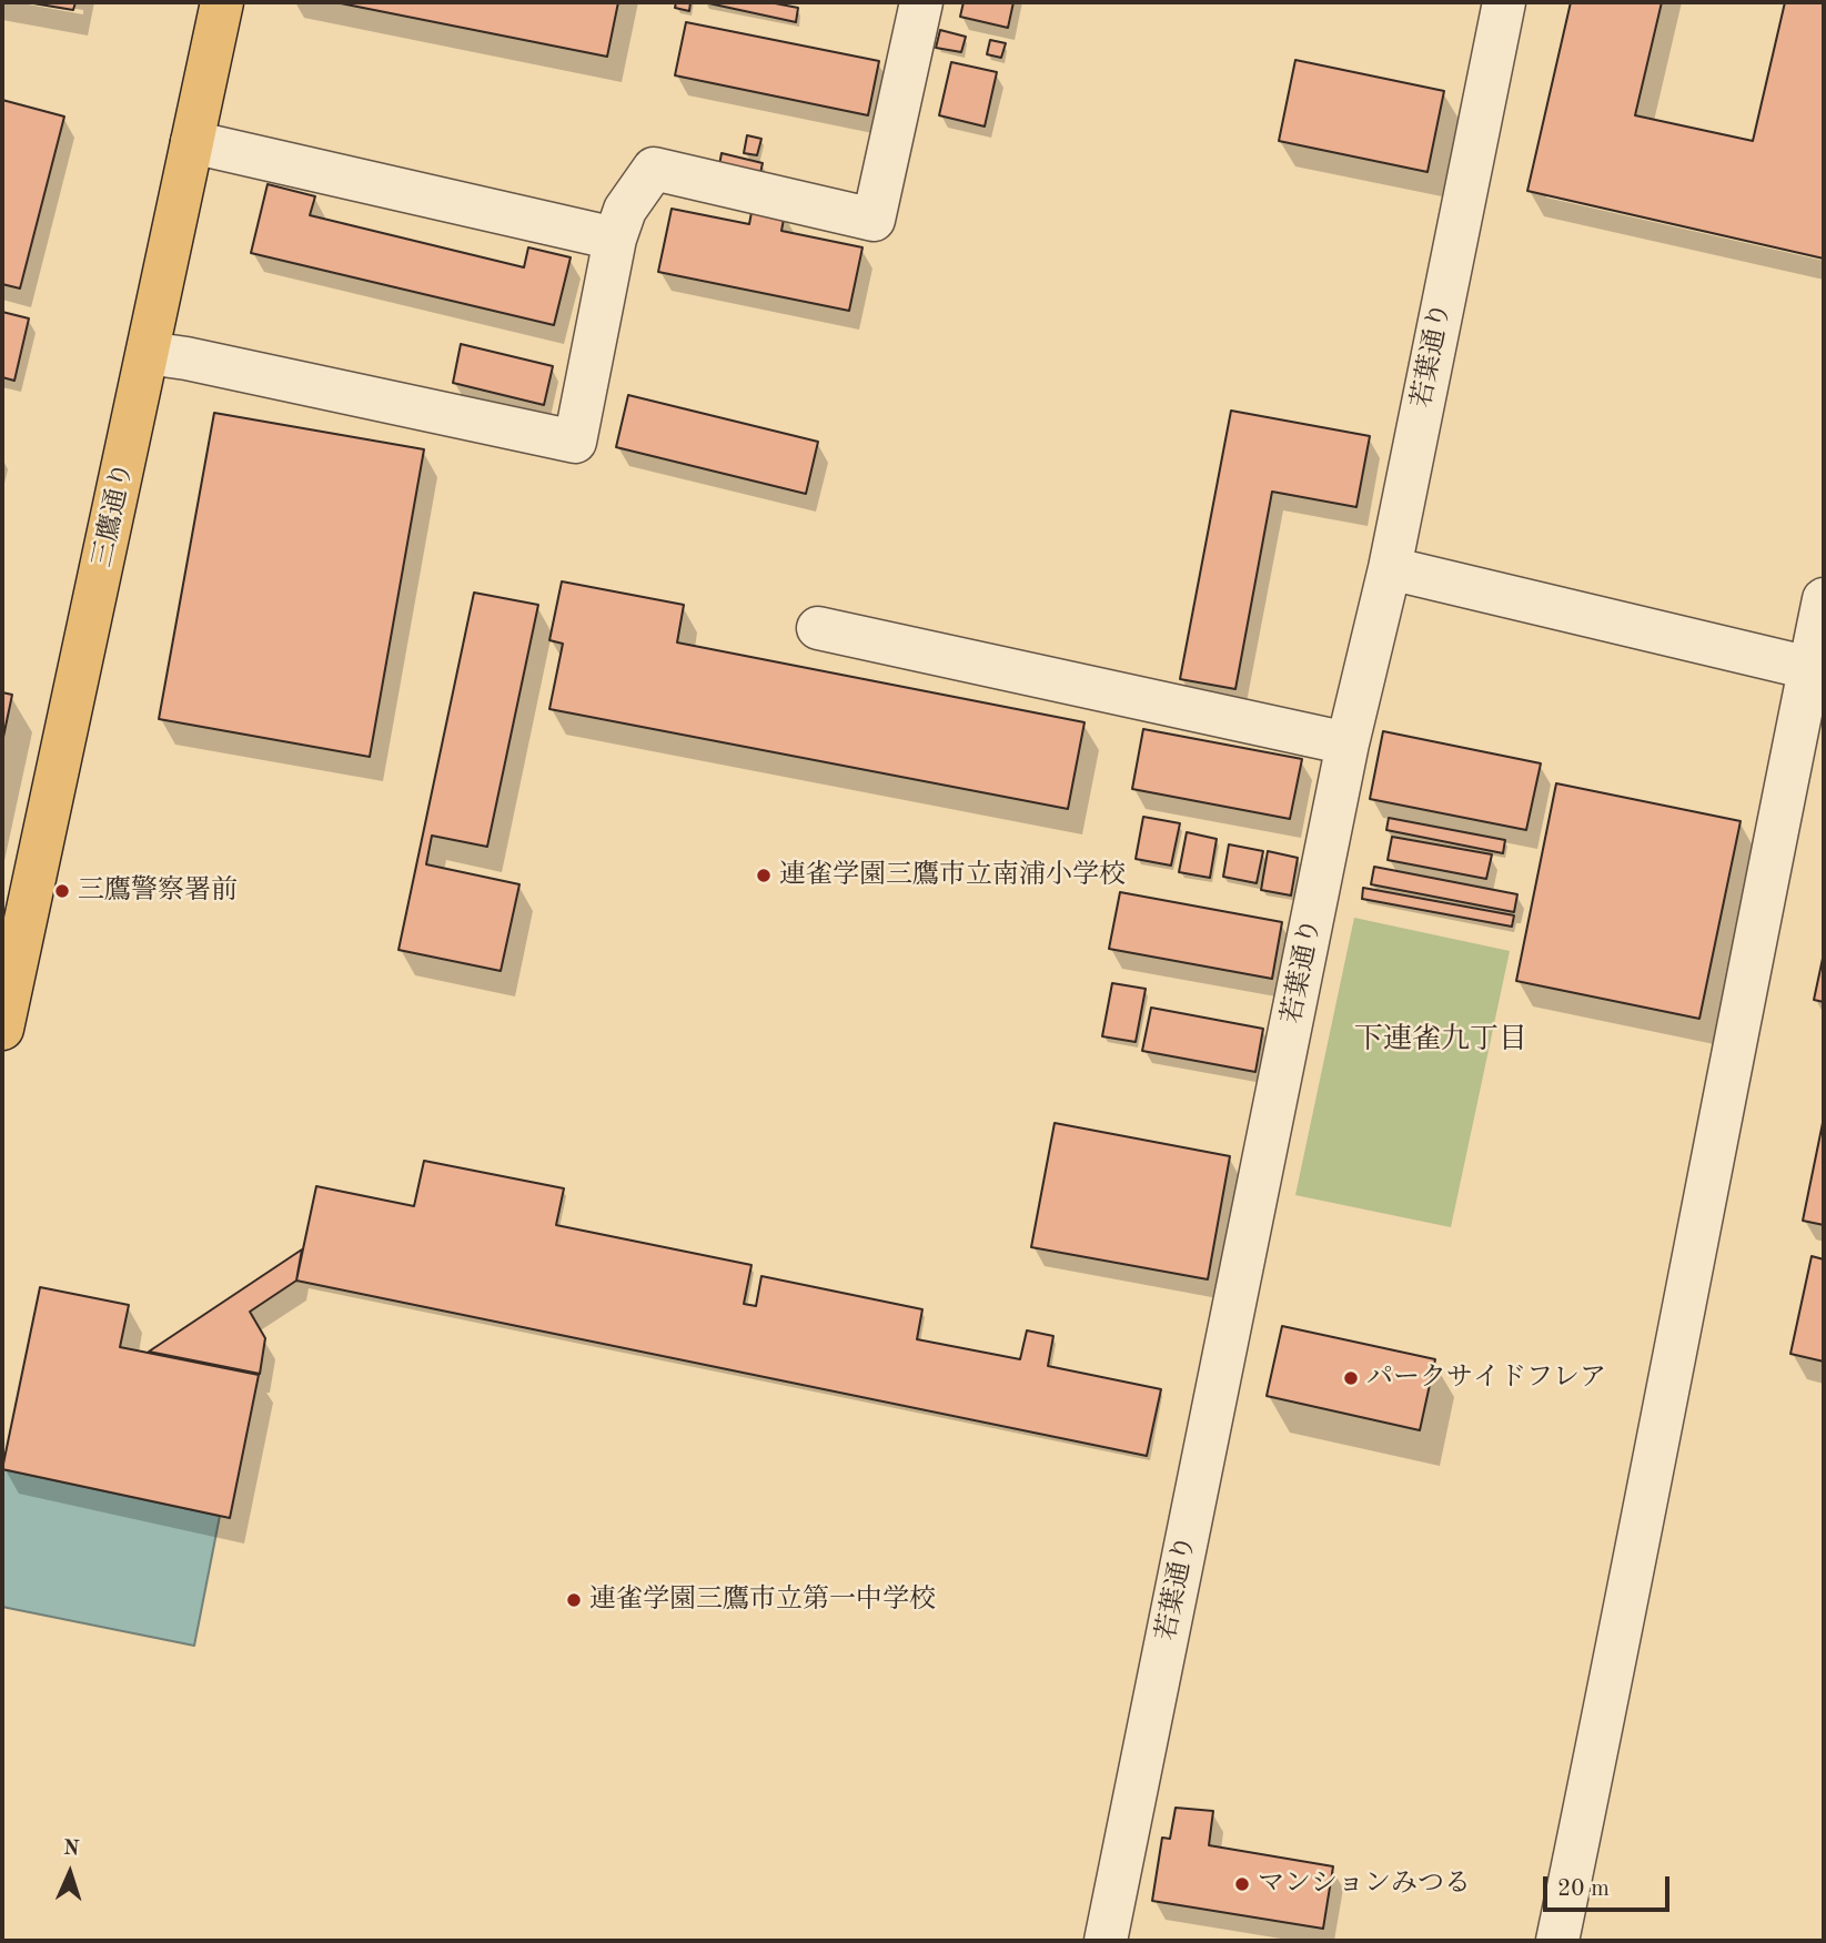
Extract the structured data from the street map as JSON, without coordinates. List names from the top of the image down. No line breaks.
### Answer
{"streets":{"main road":["三鷹通り"],"street":["若葉通り"]},"districts":["下連雀九丁目"],"places":["連雀学園三鷹市立南浦小学校","三鷹警察署前","パークサイドフレア","連雀学園三鷹市立第一中学校","マンションみつる"],"scale_bar":"20 m","north":"top"}
